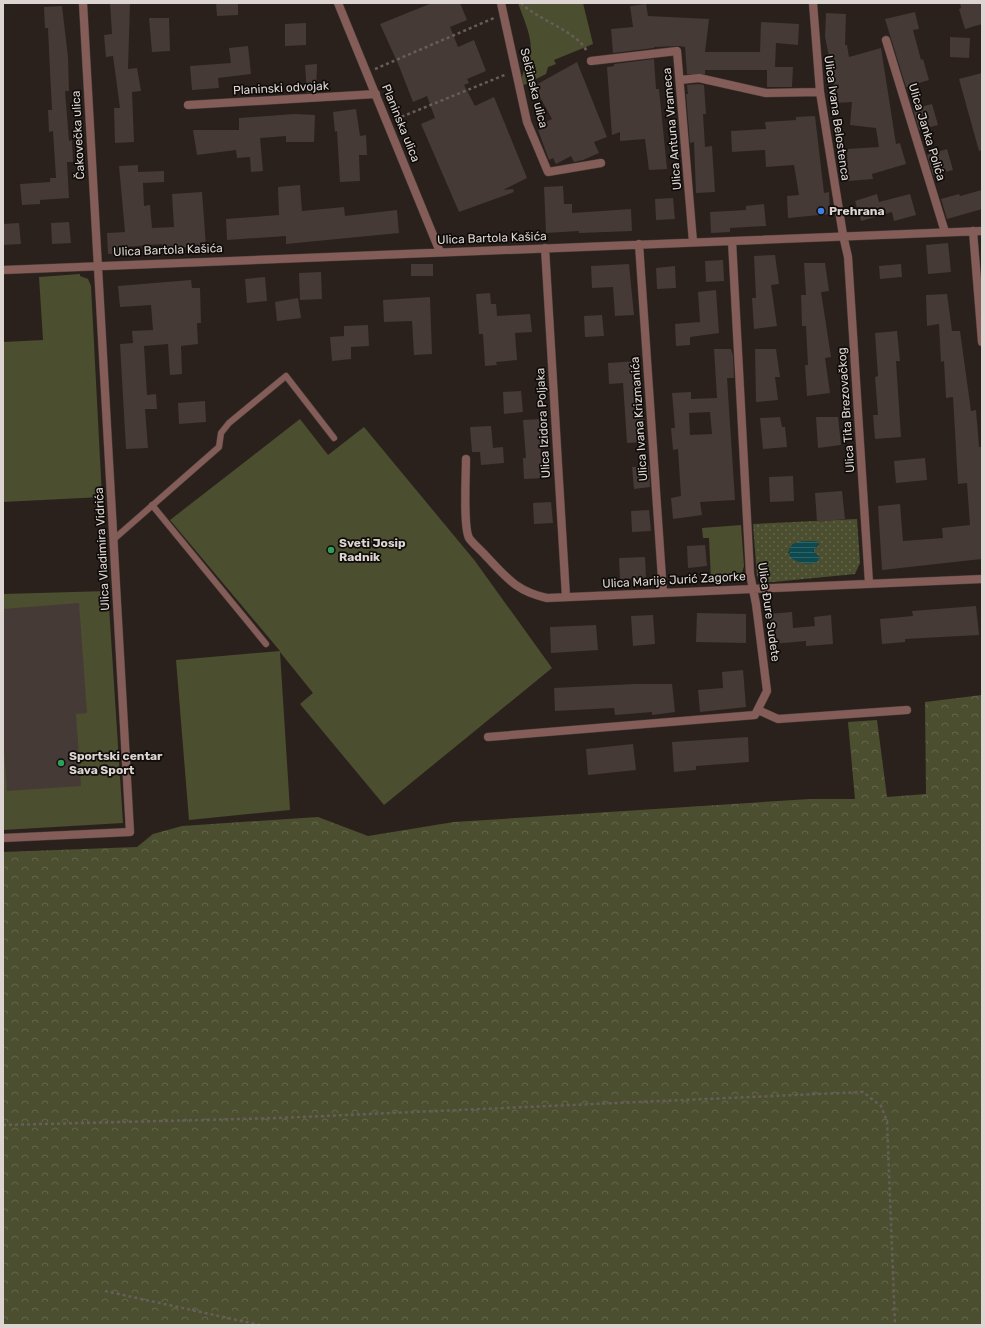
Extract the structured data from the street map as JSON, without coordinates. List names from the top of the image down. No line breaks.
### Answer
{"streets":{"street":["Planinski odvojak","Selčinska ulica","Ulica Ivana Belostenca","Planinska ulica","Ulica Antuna Vrameca","Ulica Janka Polića","Čakovečka ulica","Ulica Bartola Kašića","Ulica Tita Brezovačkog","Ulica Ivana Krizmanića","Ulica Izidora Poljaka","Ulica Vladimira Vidrića","Ulica Marije Jurić Zagorke","Ulica Đure Sudete"]},"crossings":[["Planinski odvojak","Planinska ulica"],["Ulica Ivana Belostenca","Ulica Bartola Kašića"],["Ulica Ivana Belostenca","Ulica Tita Brezovačkog"],["Planinska ulica","Ulica Bartola Kašića"],["Ulica Antuna Vrameca","Ulica Bartola Kašića"],["Ulica Janka Polića","Ulica Bartola Kašića"],["Čakovečka ulica","Ulica Bartola Kašića"],["Čakovečka ulica","Ulica Vladimira Vidrića"],["Ulica Bartola Kašića","Ulica Tita Brezovačkog"],["Ulica Bartola Kašića","Ulica Ivana Krizmanića"],["Ulica Bartola Kašića","Ulica Izidora Poljaka"],["Ulica Bartola Kašića","Ulica Vladimira Vidrića"],["Ulica Bartola Kašića","Ulica Đure Sudete"],["Ulica Tita Brezovačkog","Ulica Marije Jurić Zagorke"],["Ulica Ivana Krizmanića","Ulica Marije Jurić Zagorke"],["Ulica Izidora Poljaka","Ulica Marije Jurić Zagorke"],["Ulica Marije Jurić Zagorke","Ulica Đure Sudete"]],"places":["Prehrana","Sveti Josip Radnik","Sportski centar Sava Sport"]}
